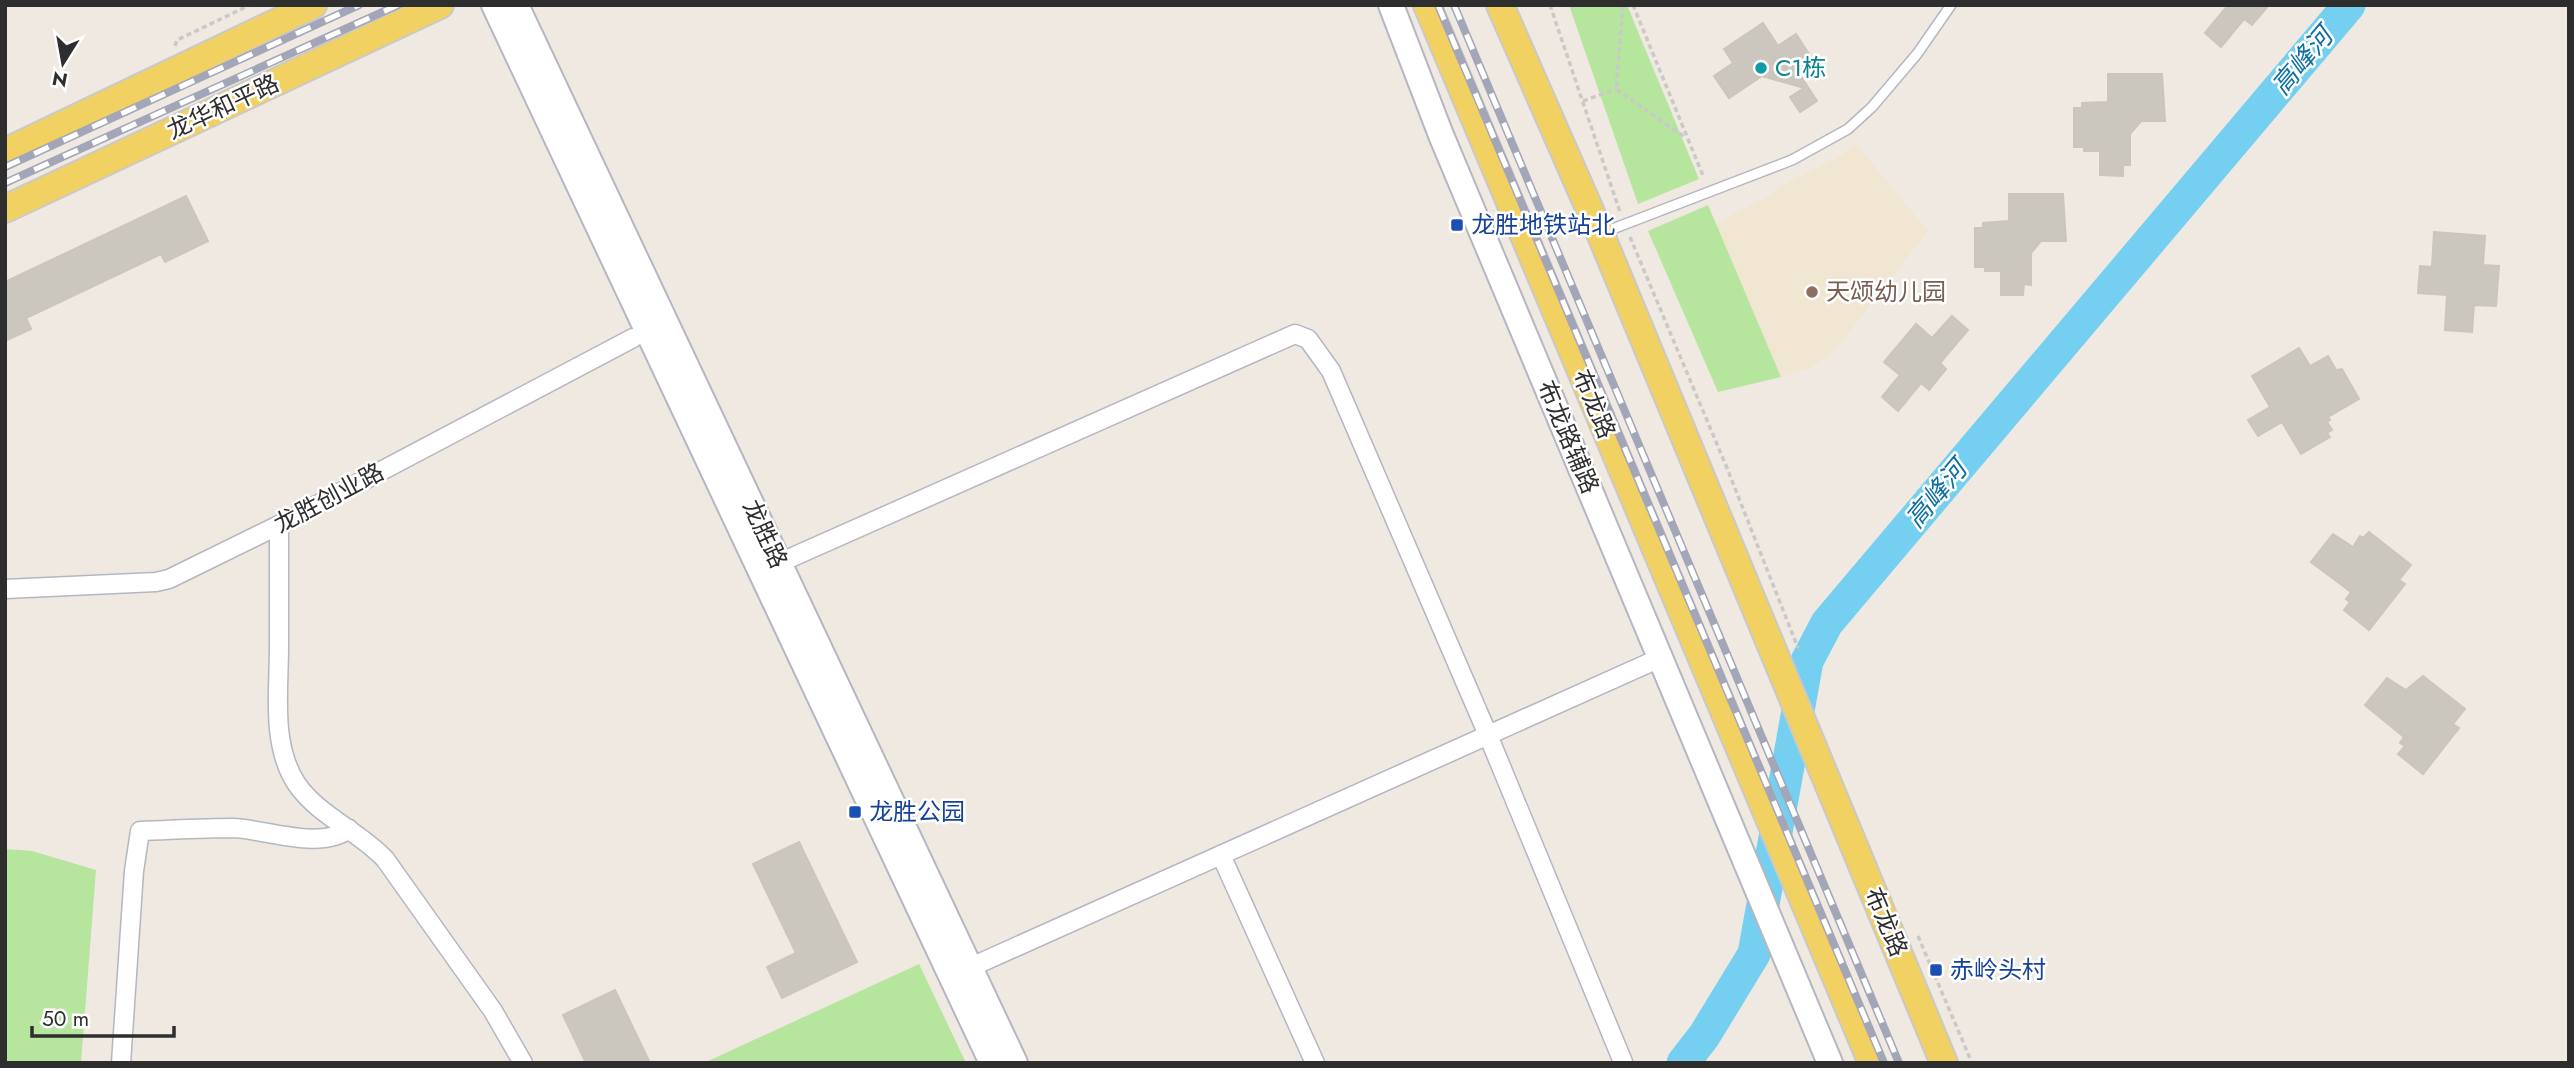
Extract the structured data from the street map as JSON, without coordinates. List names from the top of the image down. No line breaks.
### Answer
{"streets":{"main road":["龙华和平路","布龙路","布龙路辅路","龙胜路"],"street":["龙胜创业路"]},"water":["高峰河"],"places":{"other":["C1栋","天颂幼儿园"],"transit":["龙胜地铁站北","龙胜公园","赤岭头村"]},"scale_bar":"50 m","north":"bottom"}
